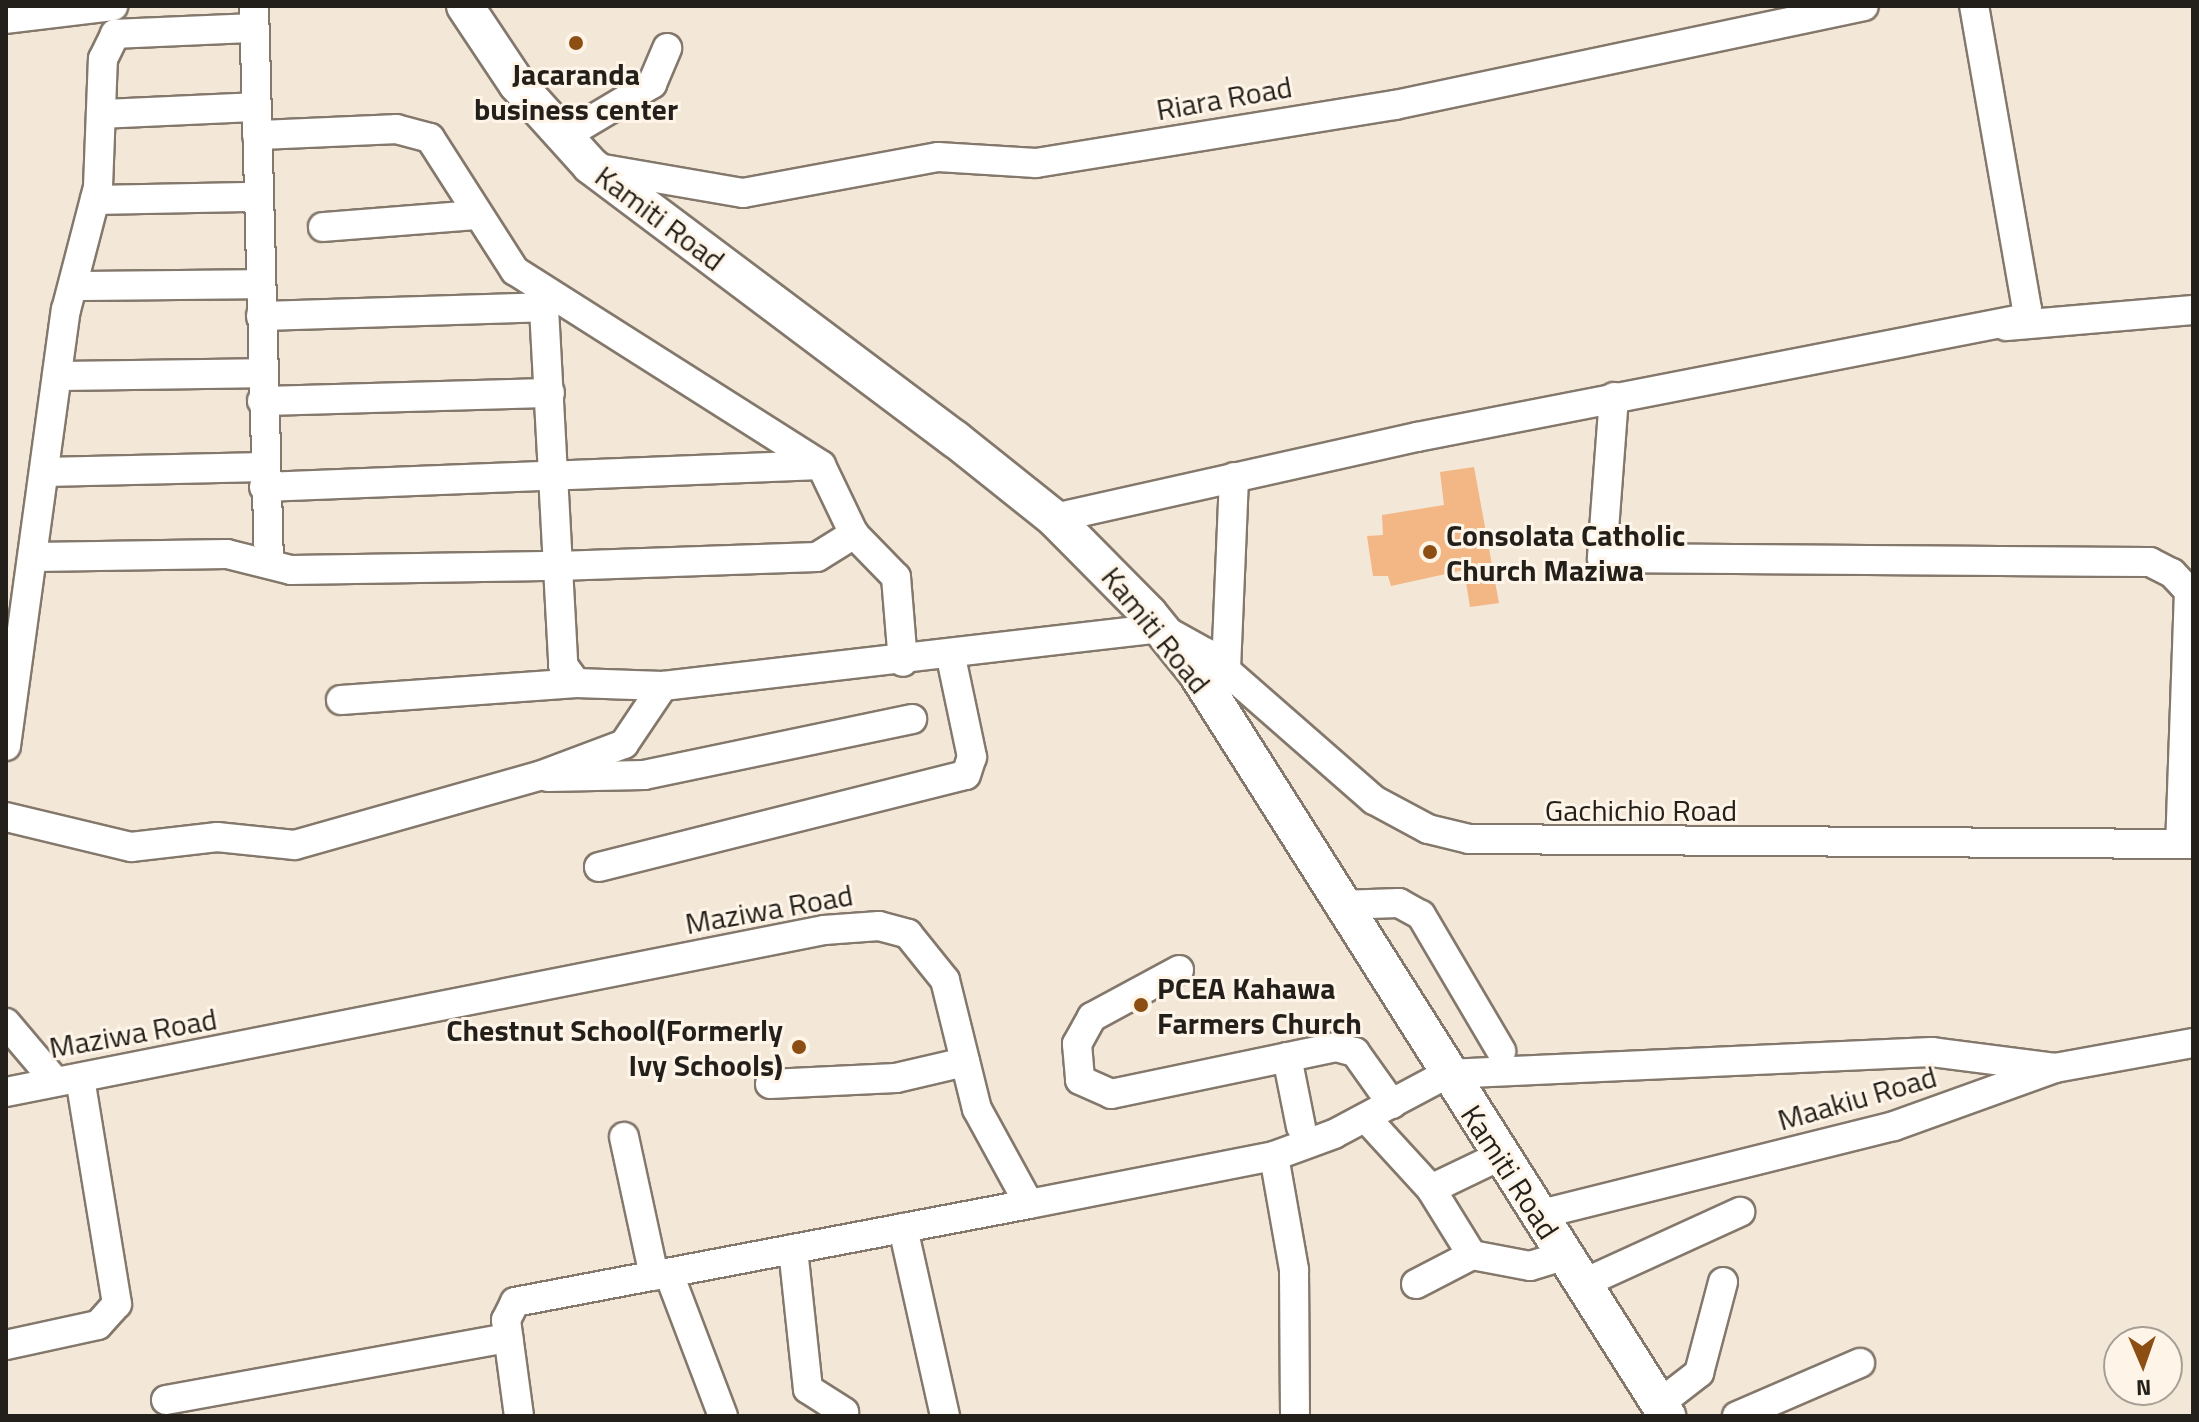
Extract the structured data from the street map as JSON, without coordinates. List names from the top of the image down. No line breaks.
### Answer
{"streets":{"main road":["Kamiti Road"],"street":["Riara Road","Gachichio Road","Maziwa Road","Maakiu Road"]},"crossings":[["Riara Road","Kamiti Road"],["Kamiti Road","Gachichio Road"],["Kamiti Road","Maakiu Road"]],"places":["Jacaranda business center","Consolata Catholic Church Maziwa","PCEA Kahawa Farmers Church","Chestnut School(Formerly Ivy Schools)"],"north":"bottom"}
